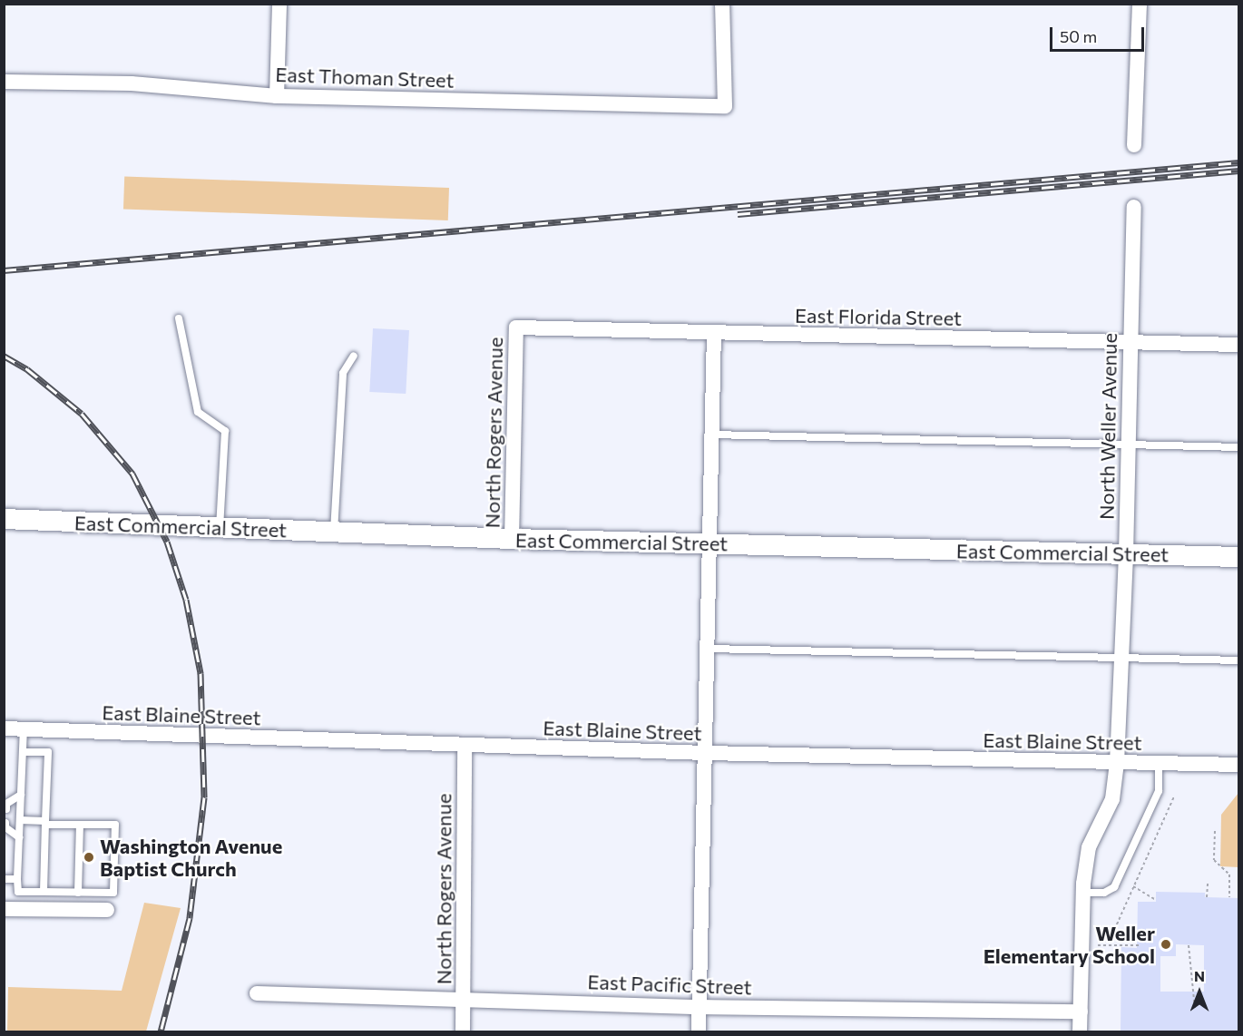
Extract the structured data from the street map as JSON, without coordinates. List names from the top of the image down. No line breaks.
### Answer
{"streets":{"street":["East Thoman Street","East Florida Street","North Weller Avenue","North Rogers Avenue","East Commercial Street","East Blaine Street","East Pacific Street"]},"crossings":[["East Florida Street","North Weller Avenue"],["East Florida Street","North Rogers Avenue"],["North Weller Avenue","East Commercial Street"],["North Weller Avenue","East Blaine Street"],["North Weller Avenue","East Pacific Street"],["North Rogers Avenue","East Commercial Street"],["North Rogers Avenue","East Blaine Street"],["North Rogers Avenue","East Pacific Street"]],"places":["Washington Avenue Baptist Church","Weller Elementary School"],"scale_bar":"50 m","north":"top"}
